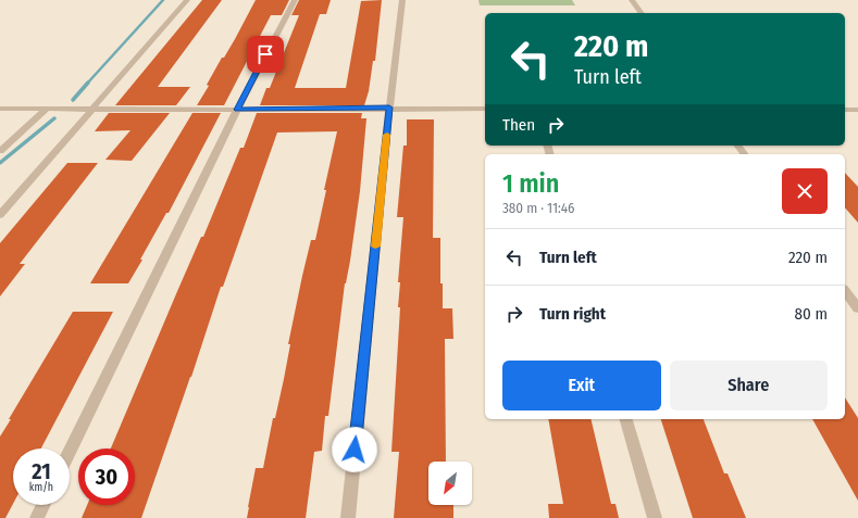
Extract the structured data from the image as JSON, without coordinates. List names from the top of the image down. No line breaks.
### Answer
{"north":"bottom left","page":{"turn":["220 m","Turn left"],"then":"Then","heading":["1 min","380 m · 11:46"],"list":[{"name":"Turn left","value":"220 m"},{"name":"Turn right","value":"80 m"}],"buttons":["Exit","Share"],"speed":"21 km/h","limit":"30"}}
